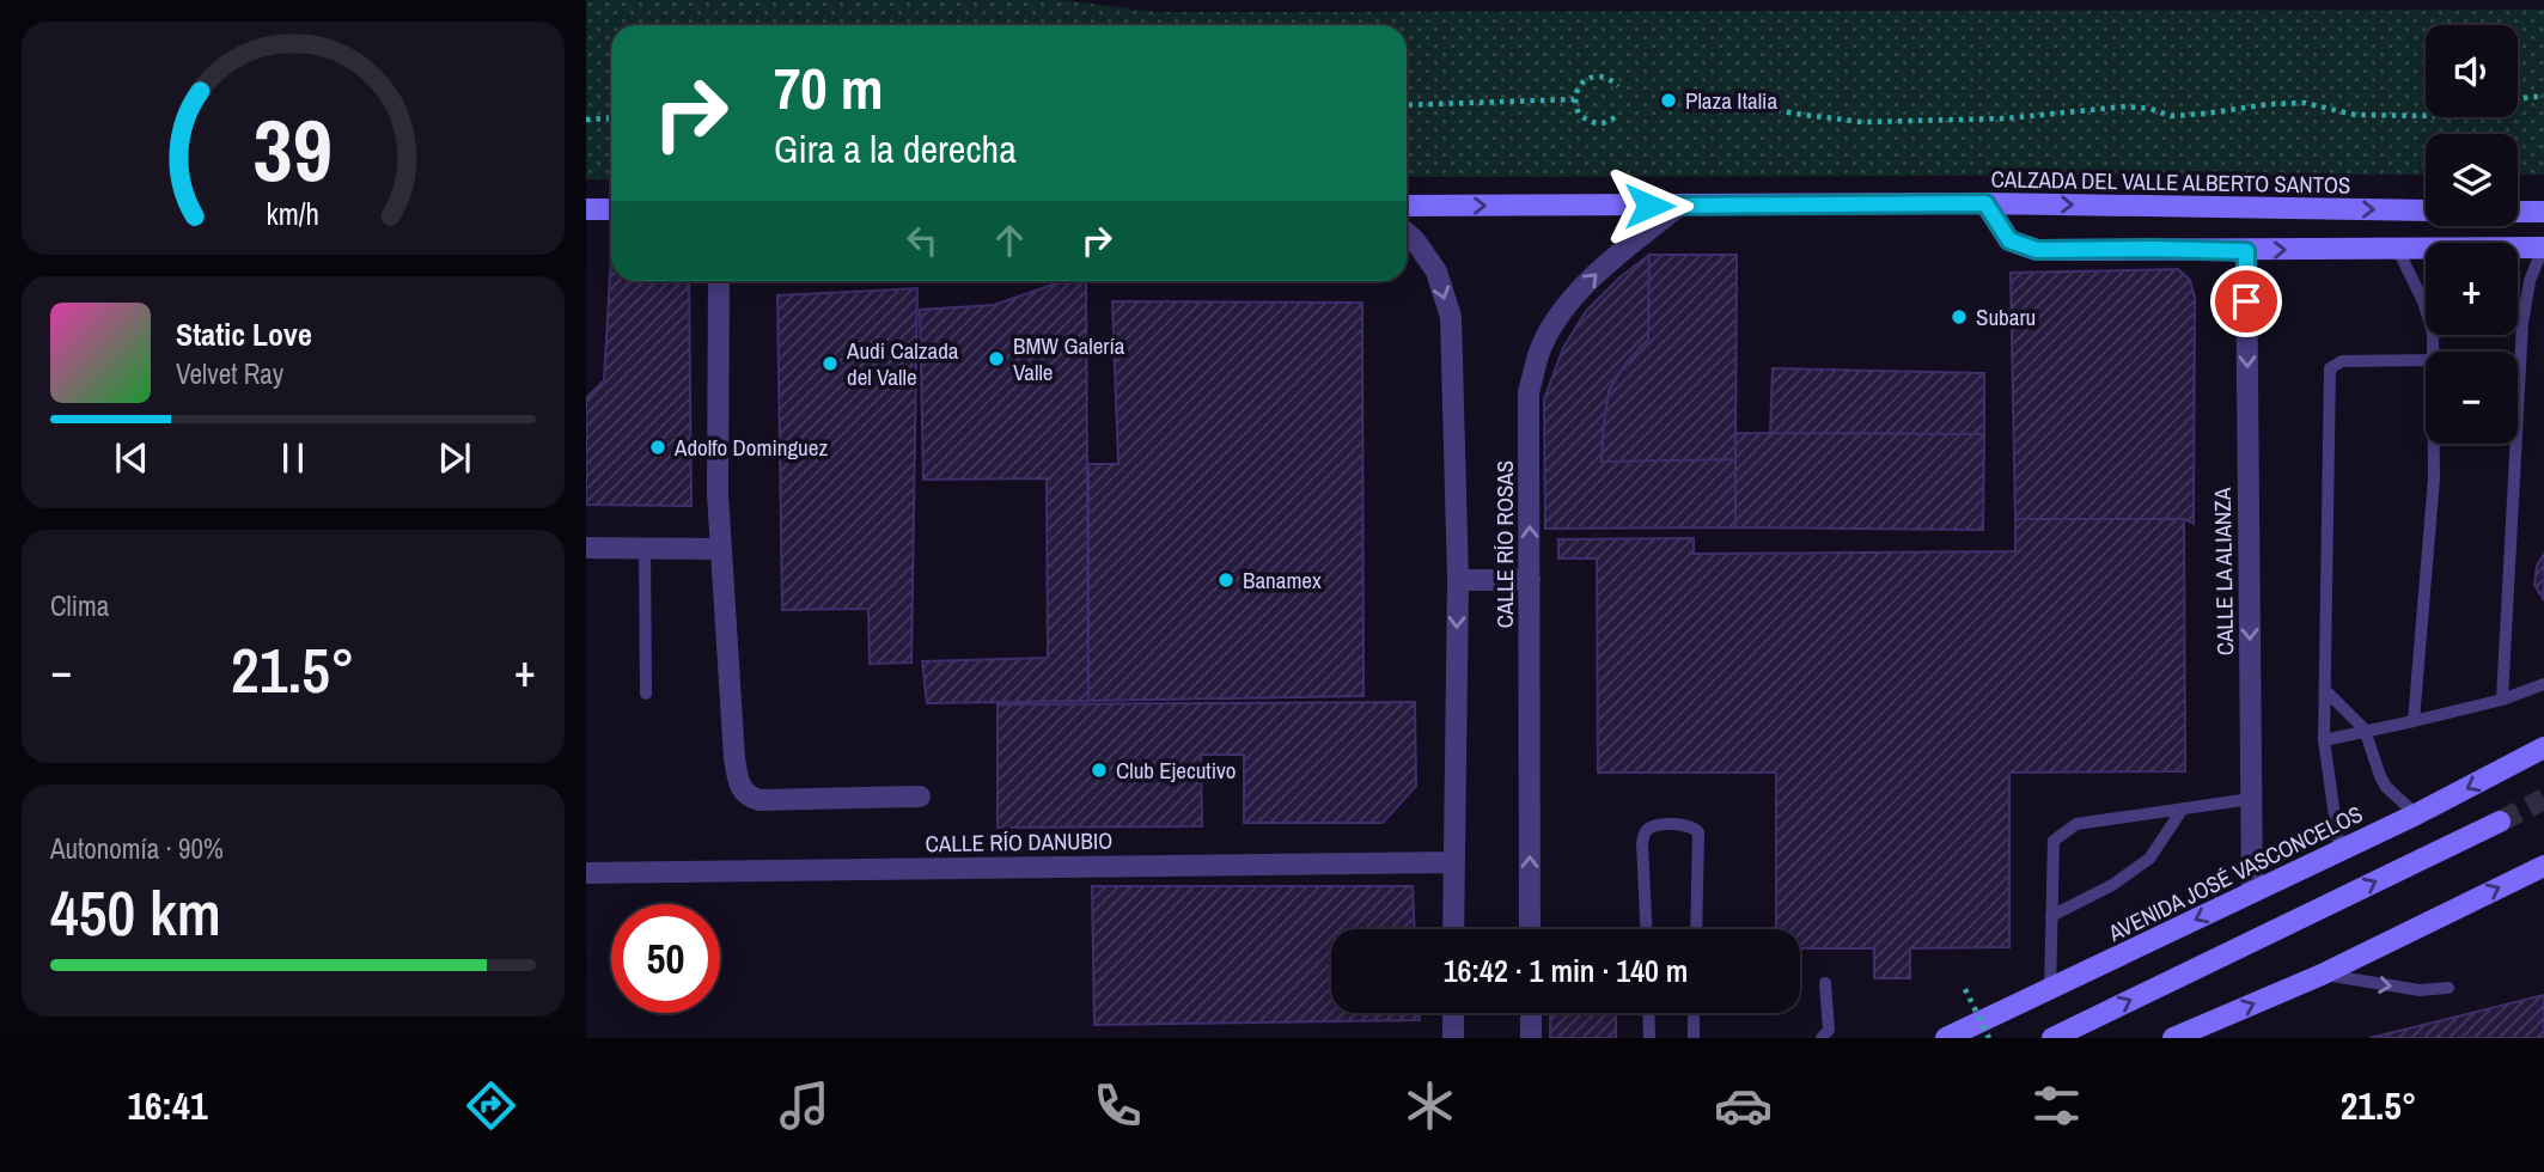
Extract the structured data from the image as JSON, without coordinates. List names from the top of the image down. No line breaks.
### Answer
{"streets":{"main road":["CALZADA DEL VALLE ALBERTO SANTOS","AVENIDA JOSÉ VASCONCELOS"],"street":["CALLE RÍO ROSAS","CALLE LA ALIANZA","CALLE RÍO DANUBIO"]},"crossings":[["CALZADA DEL VALLE ALBERTO SANTOS","CALLE RÍO ROSAS"],["CALLE RÍO ROSAS","CALLE RÍO DANUBIO"],["CALLE LA ALIANZA","AVENIDA JOSÉ VASCONCELOS"]],"one_way":["CALLE LA ALIANZA"],"places":["Plaza Italia","Subaru","BMW Galería Valle","Audi Calzada del Valle","Adolfo Dominguez","Banamex","Club Ejecutivo"],"page":{"map_buttons":["+","−"],"turn":["70 m","Gira a la derecha"],"song":["Static Love","Velvet Ray"],"tile":["Clima",["Autonomía · 90%","450 km"]],"heat":["−","21.5°","+"],"limit":"50","trip":"16:42 · 1 min · 140 m","tabs":["16:41","21.5°"],"gauge":["39","km/h"]}}
